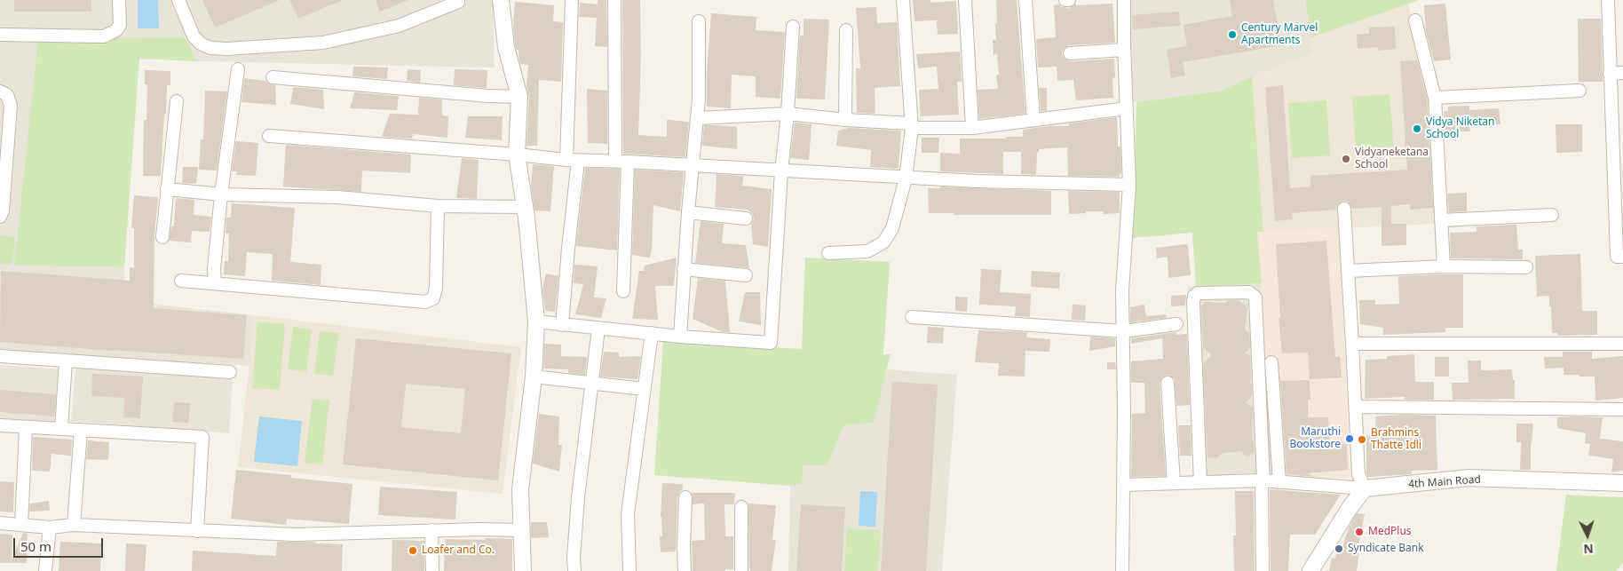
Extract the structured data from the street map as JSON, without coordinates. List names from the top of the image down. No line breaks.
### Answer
{"streets":{"street":["4th Main Road"]},"places":["Century Marvel Apartments","Vidya Niketan School","Vidyaneketana School","Maruthi Bookstore","Brahmins Thatte Idli","MedPlus","Syndicate Bank","Loafer and Co."],"scale_bar":"50 m","north":"bottom"}
